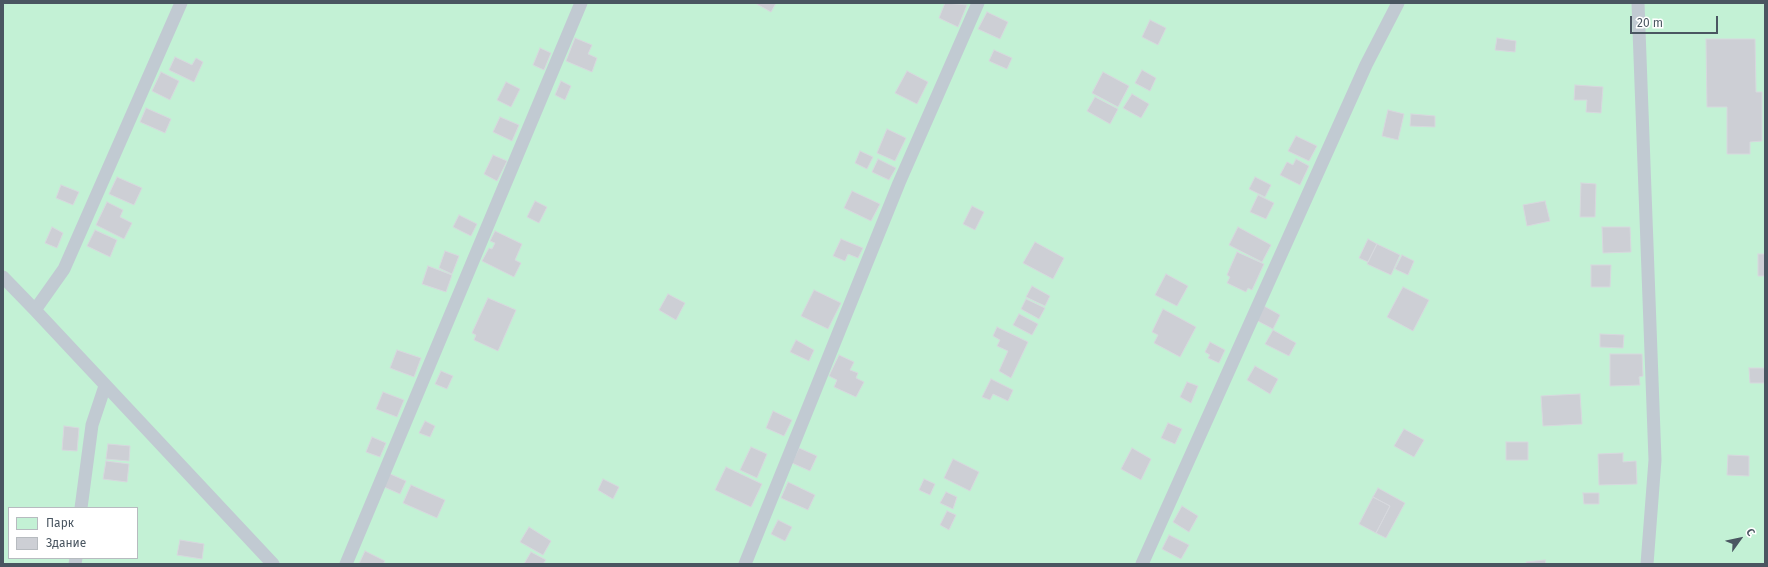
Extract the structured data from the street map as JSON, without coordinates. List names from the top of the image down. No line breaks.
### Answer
{"legend":["Парк","Здание"],"scale_bar":"20 m","north":"top right"}
